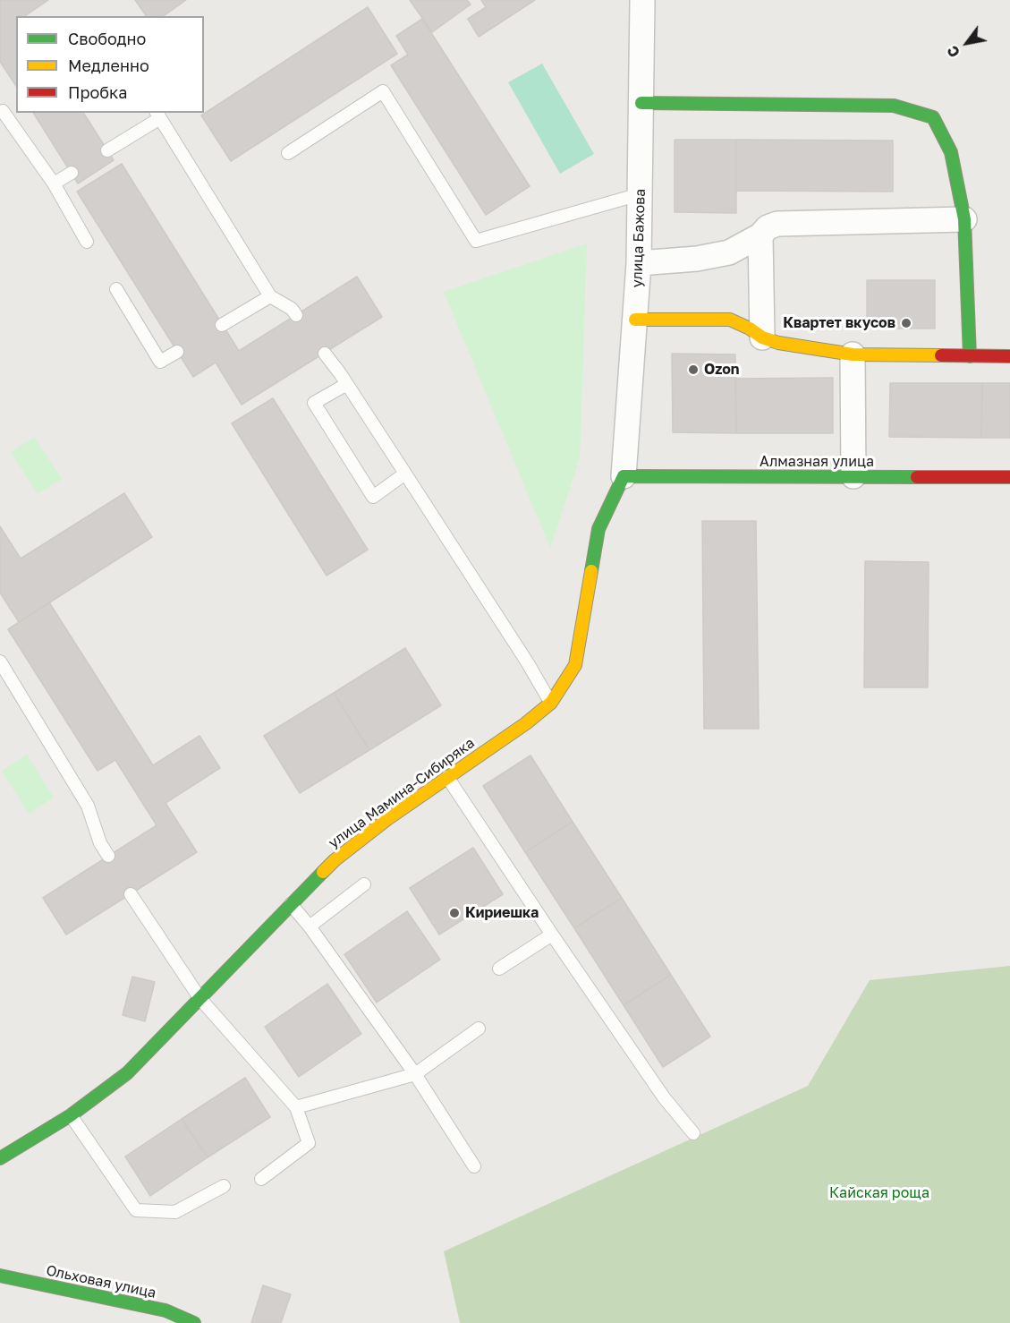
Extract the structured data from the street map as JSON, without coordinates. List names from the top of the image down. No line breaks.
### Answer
{"streets":{"street":["улица Бажова","Алмазная улица","улица Мамина-Сибиряка","Ольховая улица"]},"crossings":[["улица Бажова","Алмазная улица"],["улица Бажова","улица Мамина-Сибиряка"],["Алмазная улица","улица Мамина-Сибиряка"]],"parks":["Кайская роща"],"places":["Квартет вкусов","Ozon","Кириешка"],"legend":["Свободно","Медленно","Пробка"],"north":"bottom left"}
